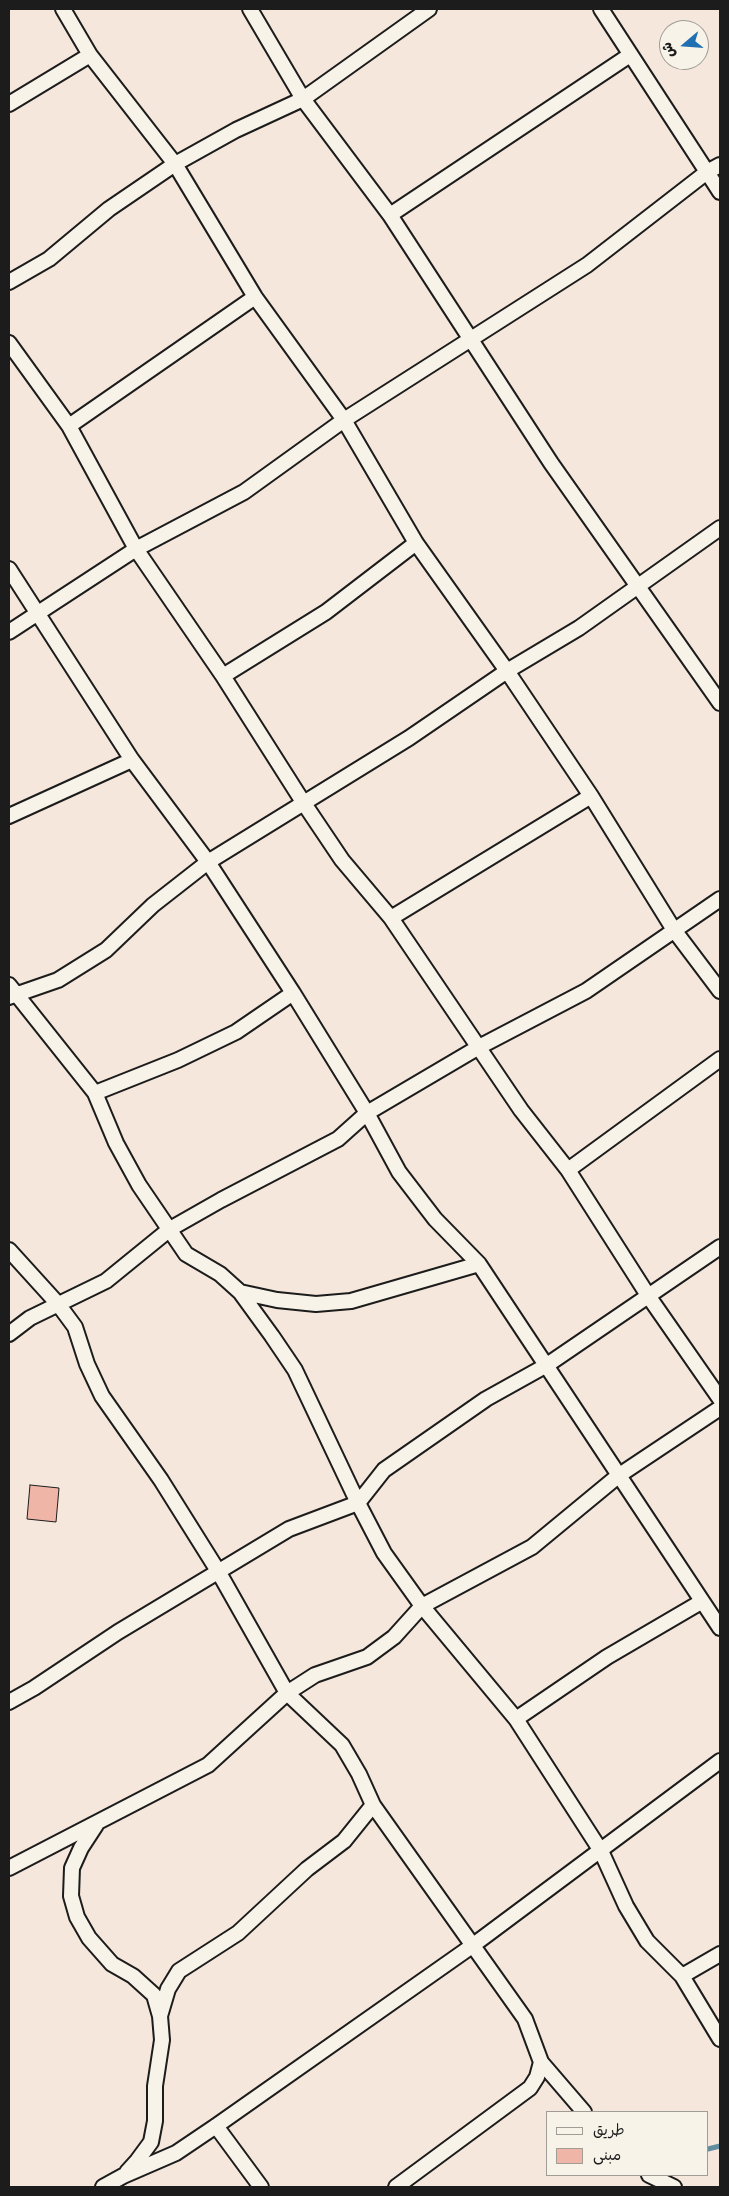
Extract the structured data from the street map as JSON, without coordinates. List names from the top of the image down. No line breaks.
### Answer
{"legend":["طريق","مبنى"],"north":"left"}
